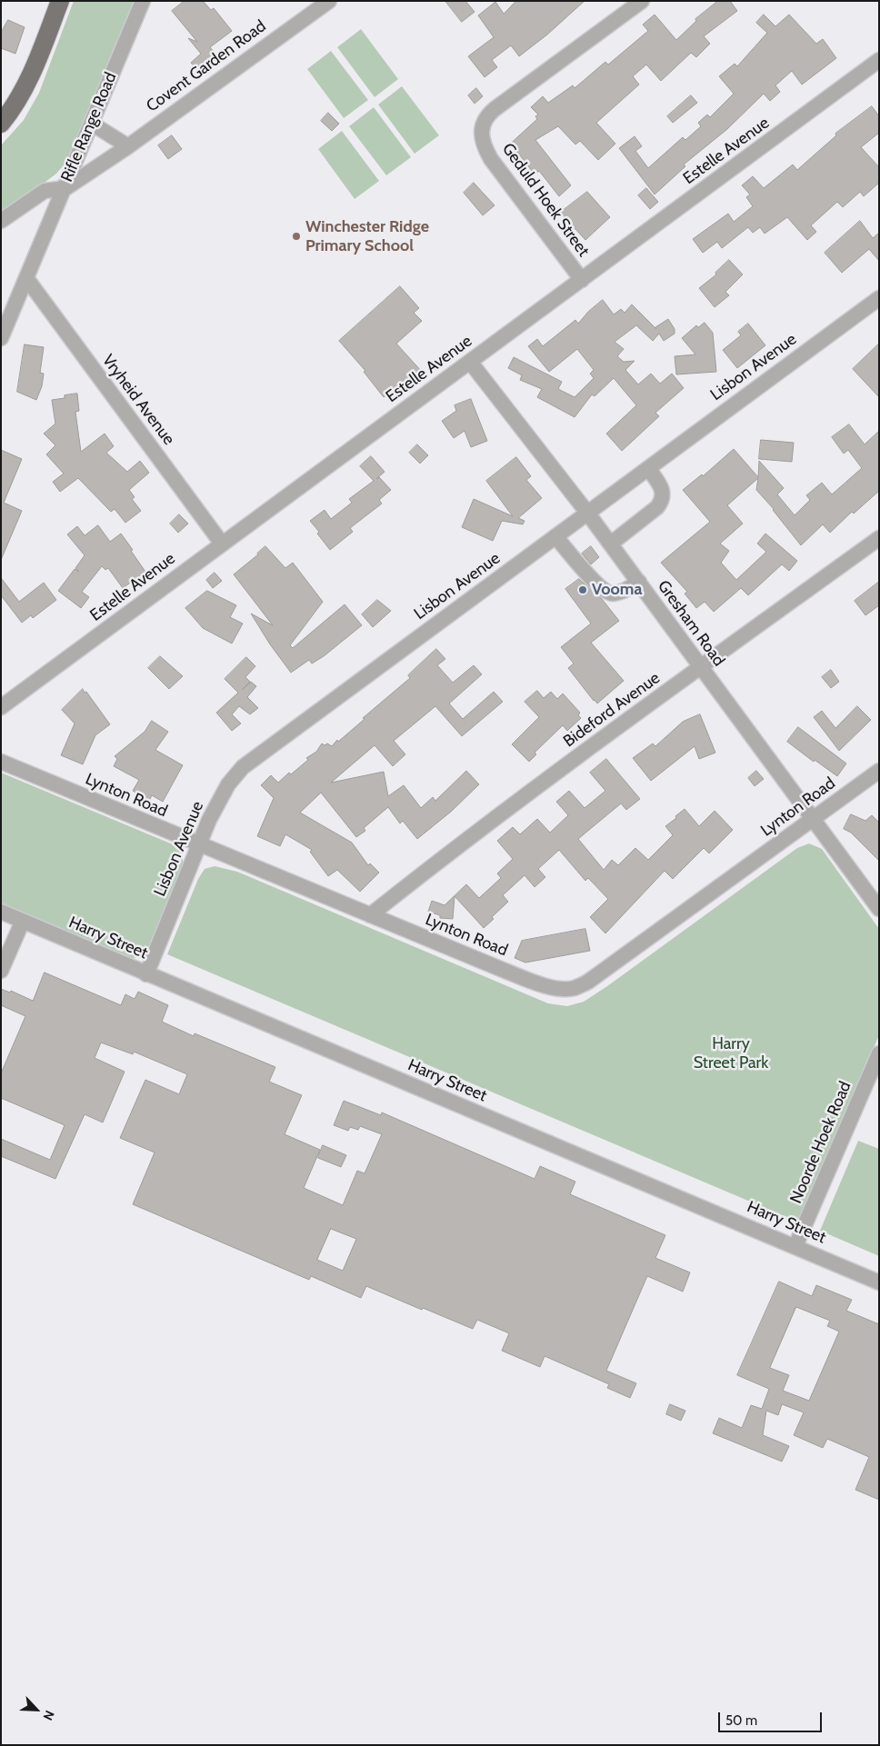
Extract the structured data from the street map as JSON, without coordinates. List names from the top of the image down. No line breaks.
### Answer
{"streets":{"street":["Covent Garden Road","Rifle Range Road","Estelle Avenue","Geduld Hoek Street","Lisbon Avenue","Vryheid Avenue","Gresham Road","Bideford Avenue","Lynton Road","Harry Street","Noorde Hoek Road"]},"crossings":[["Covent Garden Road","Rifle Range Road"],["Estelle Avenue","Geduld Hoek Street"],["Estelle Avenue","Vryheid Avenue"],["Estelle Avenue","Gresham Road"],["Lisbon Avenue","Gresham Road"],["Lisbon Avenue","Lynton Road"],["Lisbon Avenue","Harry Street"],["Gresham Road","Bideford Avenue"],["Gresham Road","Lynton Road"],["Bideford Avenue","Lynton Road"],["Harry Street","Noorde Hoek Road"]],"parks":["Harry Street Park"],"places":["Winchester Ridge Primary School","Vooma"],"scale_bar":"50 m","north":"bottom right"}
